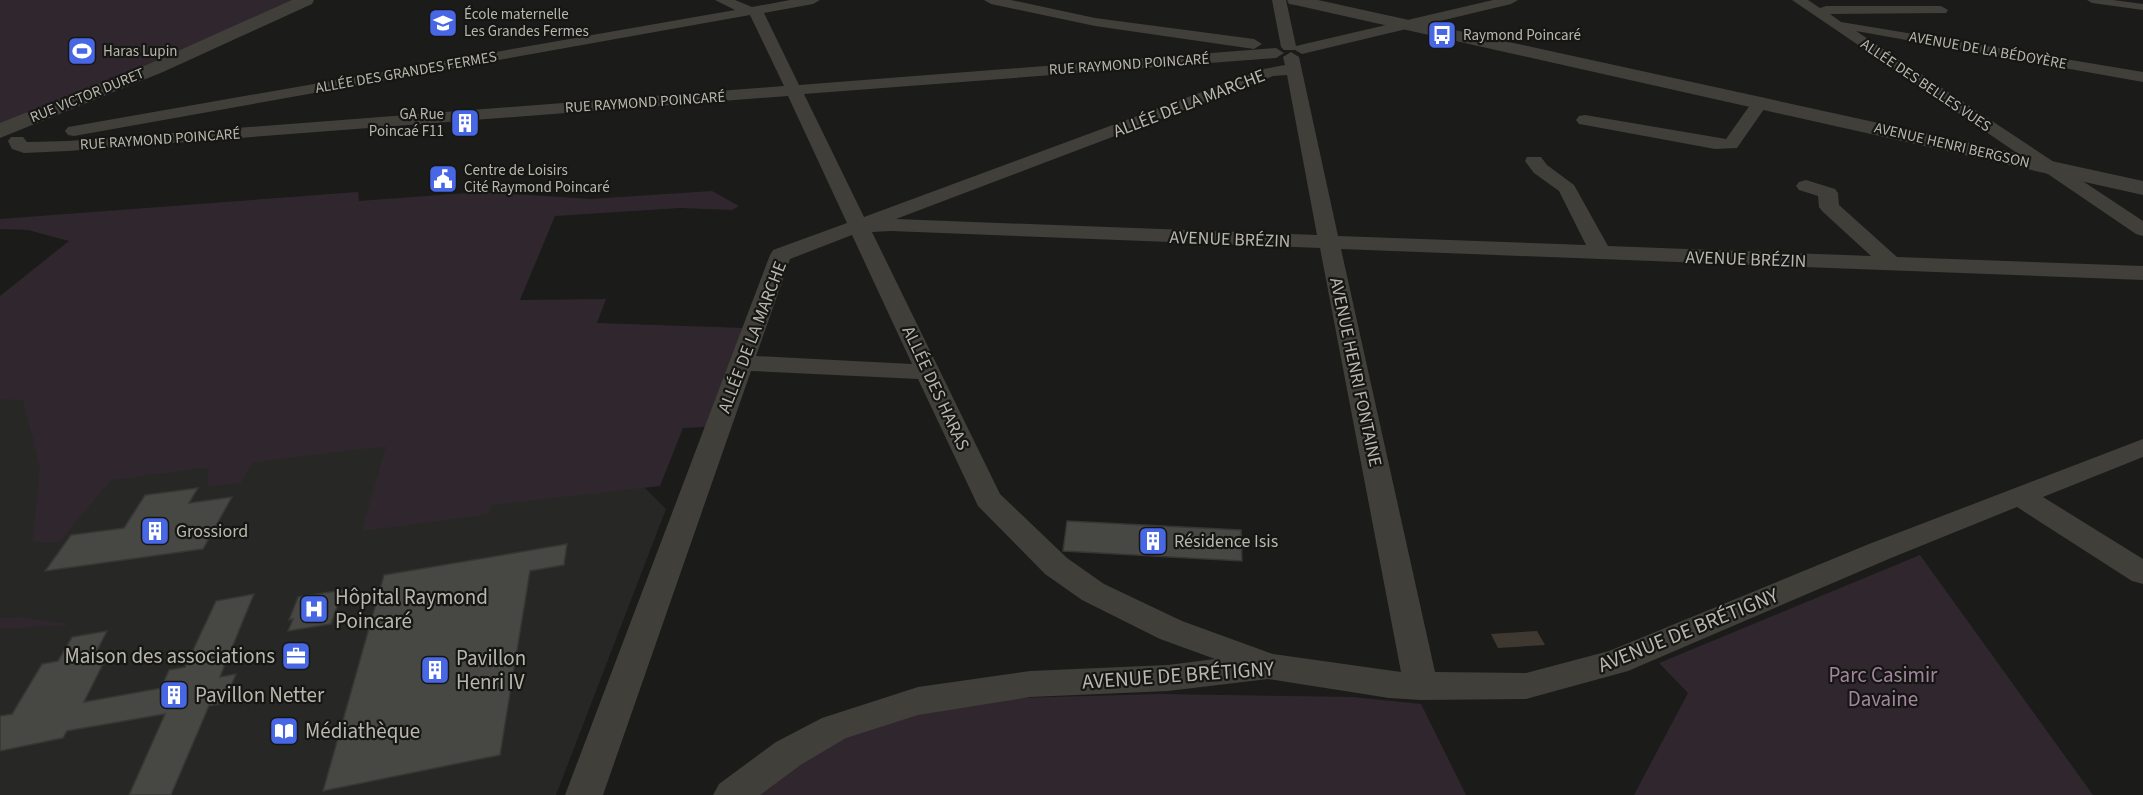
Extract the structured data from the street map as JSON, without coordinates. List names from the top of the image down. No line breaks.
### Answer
{"streets":{"street":["AVENUE DE LA BÉDOYÈRE","RUE RAYMOND POINCARÉ","ALLÉE DES GRANDES FERMES","ALLÉE DES BELLES VUES","RUE VICTOR DURET","ALLÉE DE LA MARCHE","AVENUE HENRI BERGSON","AVENUE BRÉZIN","AVENUE HENRI FONTAINE","ALLÉE DES HARAS","AVENUE DE BRÉTIGNY"]},"crossings":[["AVENUE DE LA BÉDOYÈRE","ALLÉE DES BELLES VUES"],["RUE RAYMOND POINCARÉ","ALLÉE DES GRANDES FERMES"],["RUE RAYMOND POINCARÉ","ALLÉE DE LA MARCHE"],["RUE RAYMOND POINCARÉ","AVENUE HENRI BERGSON"],["RUE RAYMOND POINCARÉ","AVENUE HENRI FONTAINE"],["RUE RAYMOND POINCARÉ","ALLÉE DES HARAS"],["ALLÉE DES GRANDES FERMES","ALLÉE DES HARAS"],["ALLÉE DES BELLES VUES","AVENUE HENRI BERGSON"],["ALLÉE DE LA MARCHE","AVENUE BRÉZIN"],["ALLÉE DE LA MARCHE","AVENUE HENRI FONTAINE"],["ALLÉE DE LA MARCHE","ALLÉE DES HARAS"],["AVENUE BRÉZIN","AVENUE HENRI FONTAINE"],["AVENUE BRÉZIN","ALLÉE DES HARAS"],["AVENUE HENRI FONTAINE","AVENUE DE BRÉTIGNY"],["ALLÉE DES HARAS","AVENUE DE BRÉTIGNY"]],"parks":["Parc Casimir Davaine"],"places":{"school or university":["École maternelle Les Grandes Fermes"],"bus stop":["Raymond Poincaré"],"sports":["Haras Lupin"],"building":["GA Rue Poincaé F11","Grossiord","Résidence Isis","Pavillon Henri IV","Pavillon Netter"],"public building":["Centre de Loisirs Cité Raymond Poincaré"],"hospital":["Hôpital Raymond Poincaré"],"office":["Maison des associations"],"library":["Médiathèque"]}}
